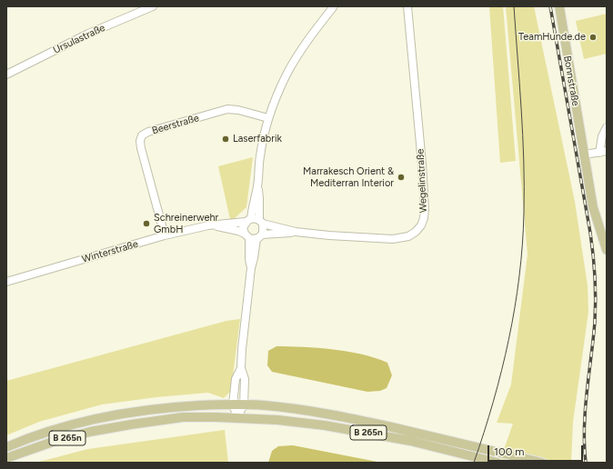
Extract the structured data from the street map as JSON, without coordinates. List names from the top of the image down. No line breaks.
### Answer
{"streets":{"main road":["Bonnstraße","B 265n"],"street":["Ursulastraße","Beerstraße","Wegelinstraße","Winterstraße"]},"crossings":[["Beerstraße","Winterstraße"],["Wegelinstraße","Winterstraße"]],"places":["TeamHunde.de","Laserfabrik","Marrakesch Orient & Mediterran Interior","Schreinerwehr GmbH"],"scale_bar":"100 m"}
